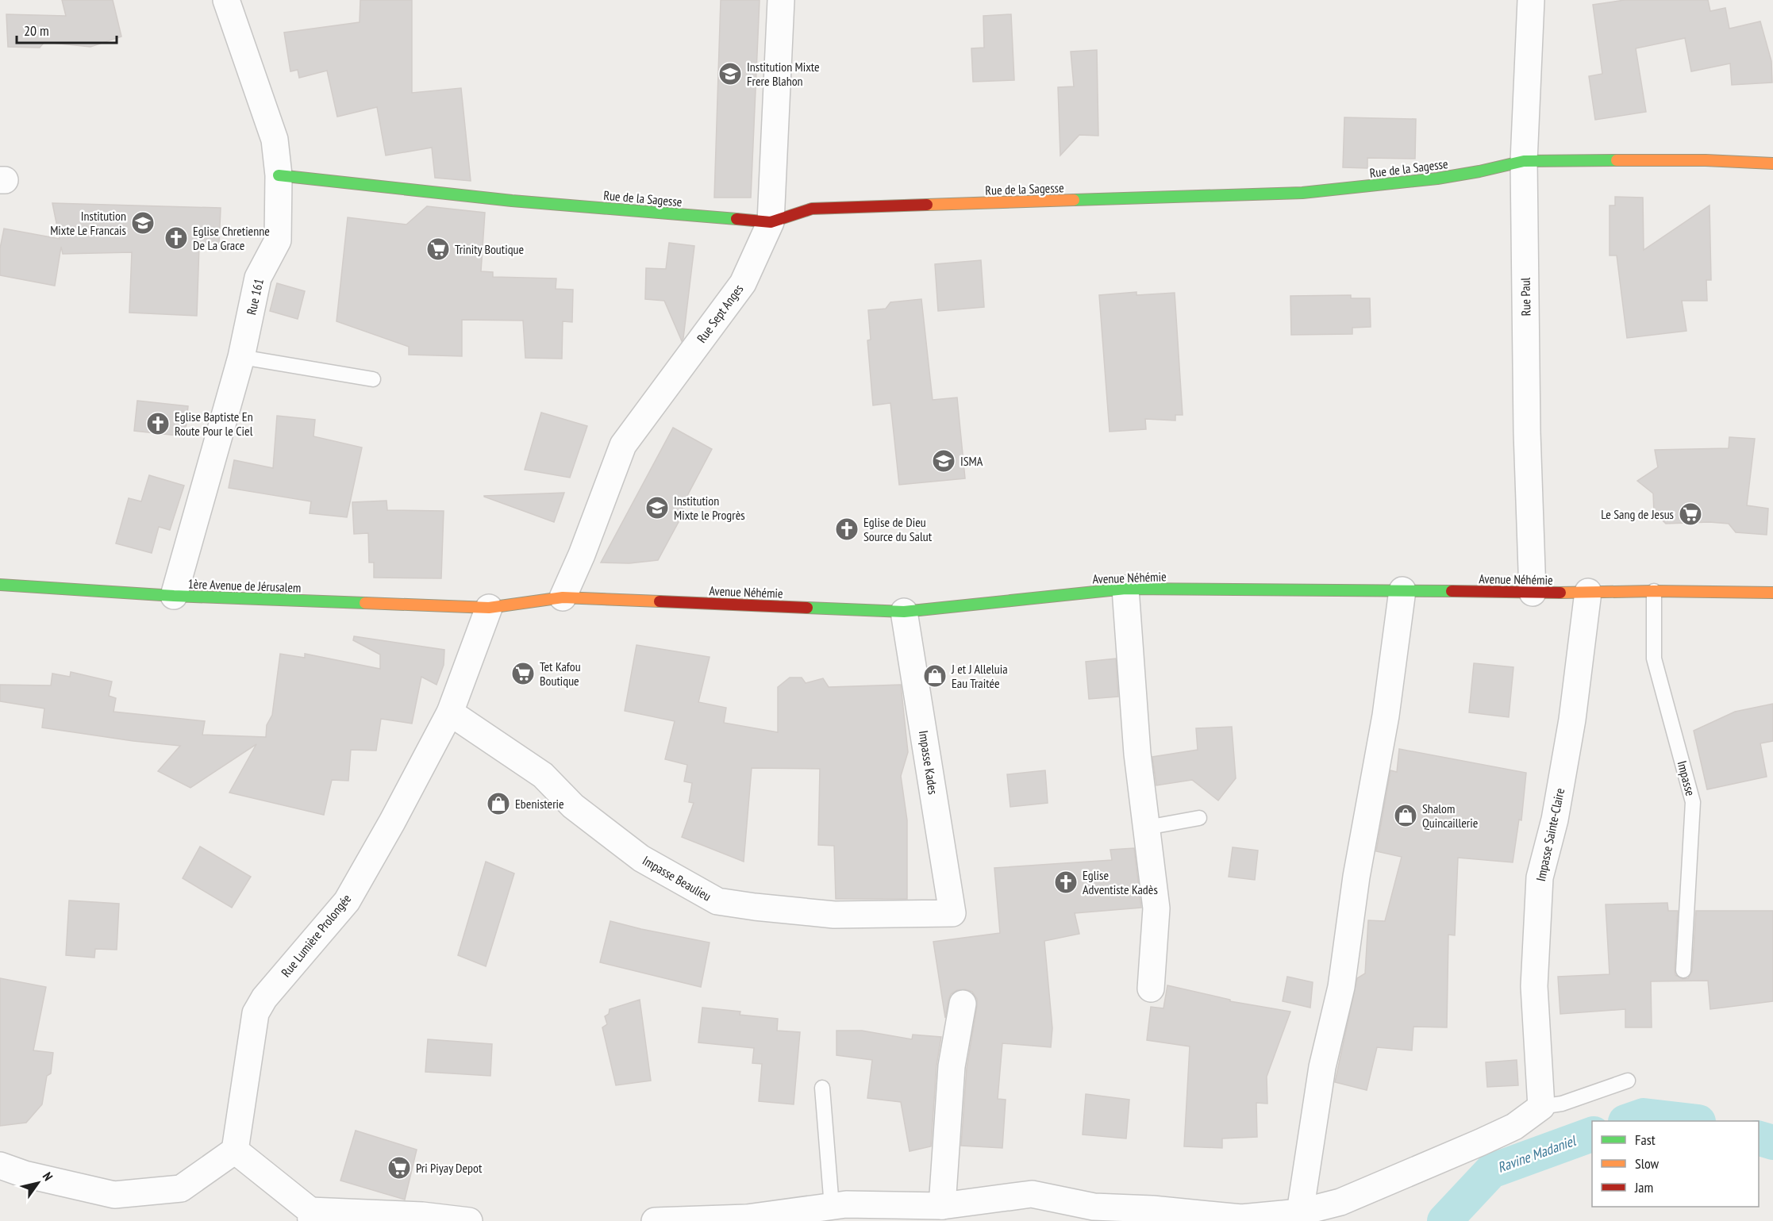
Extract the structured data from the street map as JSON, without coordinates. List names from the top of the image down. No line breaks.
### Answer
{"streets":{"street":["Rue de la Sagesse","Rue 161","Rue Paul","Rue Sept Anges","Avenue Néhémie","1ère Avenue de Jérusalem","Impasse Kades","Impasse Sainte-Claire","Impasse Beaulieu","Rue Lumière Prolongée"],"lane":["Impasse"]},"crossings":[["Rue de la Sagesse","Rue 161"],["Rue de la Sagesse","Rue Paul"],["Rue de la Sagesse","Rue Sept Anges"],["Rue 161","1ère Avenue de Jérusalem"],["Rue Paul","Avenue Néhémie"],["Rue Sept Anges","Avenue Néhémie"],["Avenue Néhémie","1ère Avenue de Jérusalem"],["Avenue Néhémie","Impasse Kades"],["Avenue Néhémie","Impasse"],["Avenue Néhémie","Impasse Sainte-Claire"],["Avenue Néhémie","Rue Lumière Prolongée"],["1ère Avenue de Jérusalem","Rue Lumière Prolongée"],["Impasse Kades","Impasse Beaulieu"],["Impasse Beaulieu","Rue Lumière Prolongée"]],"water":["Ravine Madaniel"],"places":{"school or university":["Institution Mixte Frere Blahon","Institution Mixte Le Francais","ISMA","Institution Mixte le Progrès"],"church":["Eglise Chretienne De La Grace","Eglise Baptiste En Route Pour le Ciel","Eglise de Dieu Source du Salut","Eglise Adventiste Kadès"],"supermarket":["Trinity Boutique","Le Sang de Jesus","Tet Kafou Boutique","Pri Piyay Depot"],"shop":["J et J Alleluia Eau Traitée","Ebenisterie","Shalom Quincaillerie"]},"legend":["Fast","Slow","Jam"],"scale_bar":"20 m","north":"top right"}
